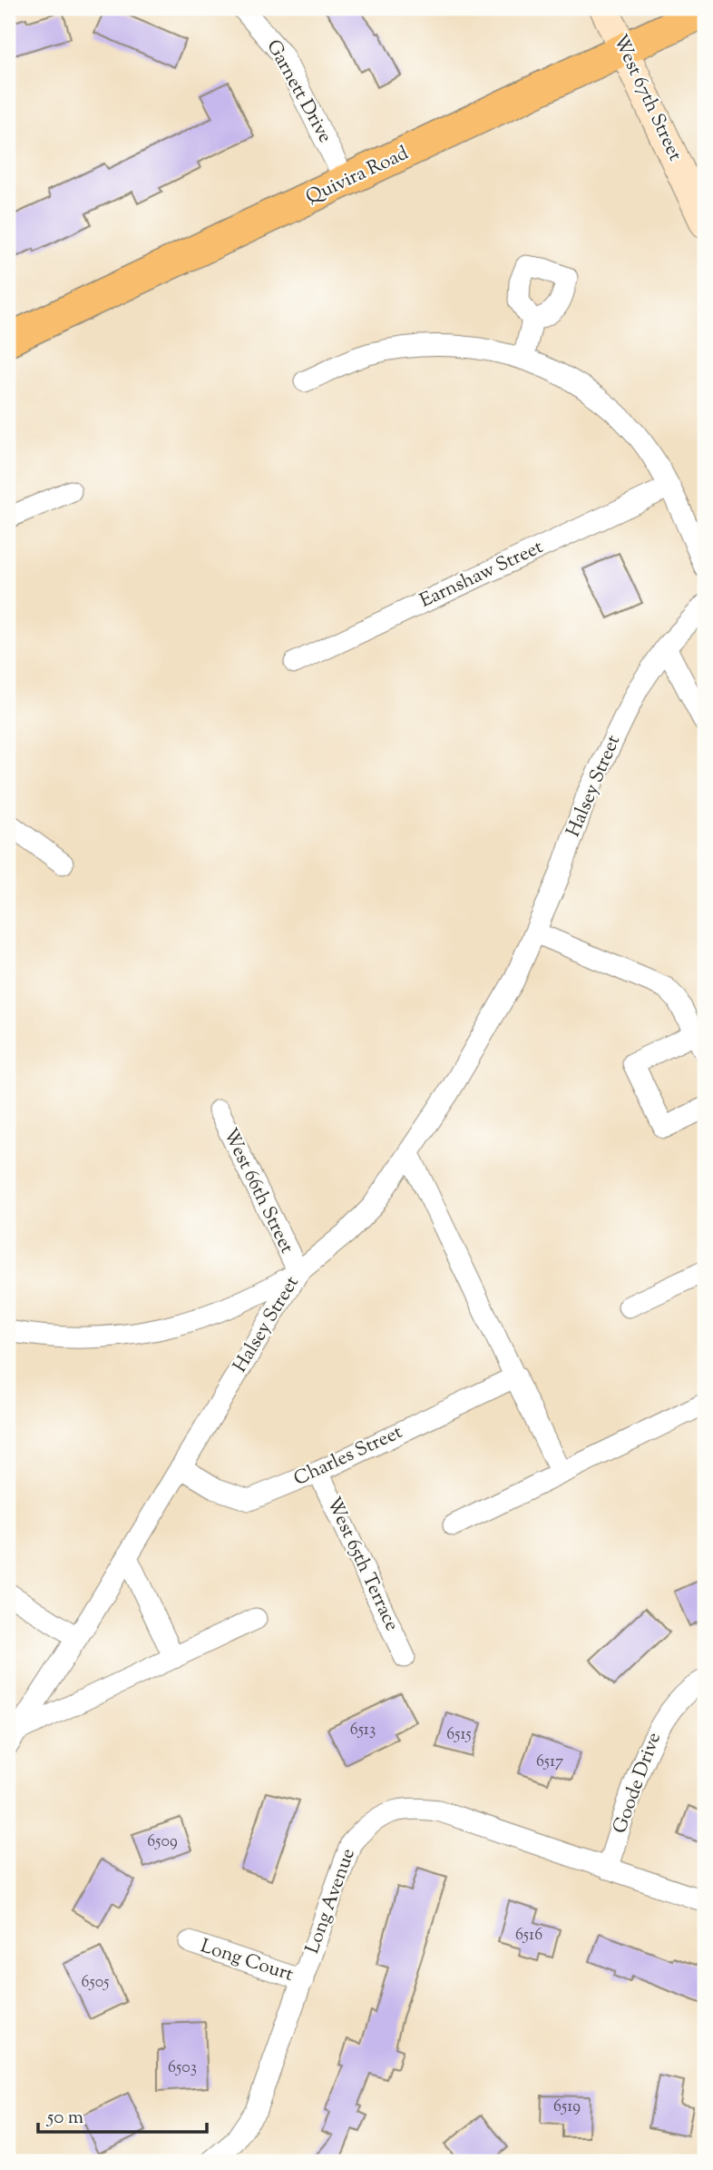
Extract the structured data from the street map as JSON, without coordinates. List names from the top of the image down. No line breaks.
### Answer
{"streets":{"main road":["Quivira Road"],"street":["Garnett Drive","West 67th Street","Earnshaw Street","Halsey Street","West 66th Street","Charles Street","West 65th Terrace","Goode Drive","Long Avenue","Long Court"]},"crossings":[["Garnett Drive","Quivira Road"],["West 67th Street","Quivira Road"],["Halsey Street","West 66th Street"],["Halsey Street","Charles Street"],["Charles Street","West 65th Terrace"],["Goode Drive","Long Avenue"],["Long Avenue","Long Court"]],"house_numbers":["6513","6515","6517","6509","6516","6505","6503","6519"],"scale_bar":"50 m"}
